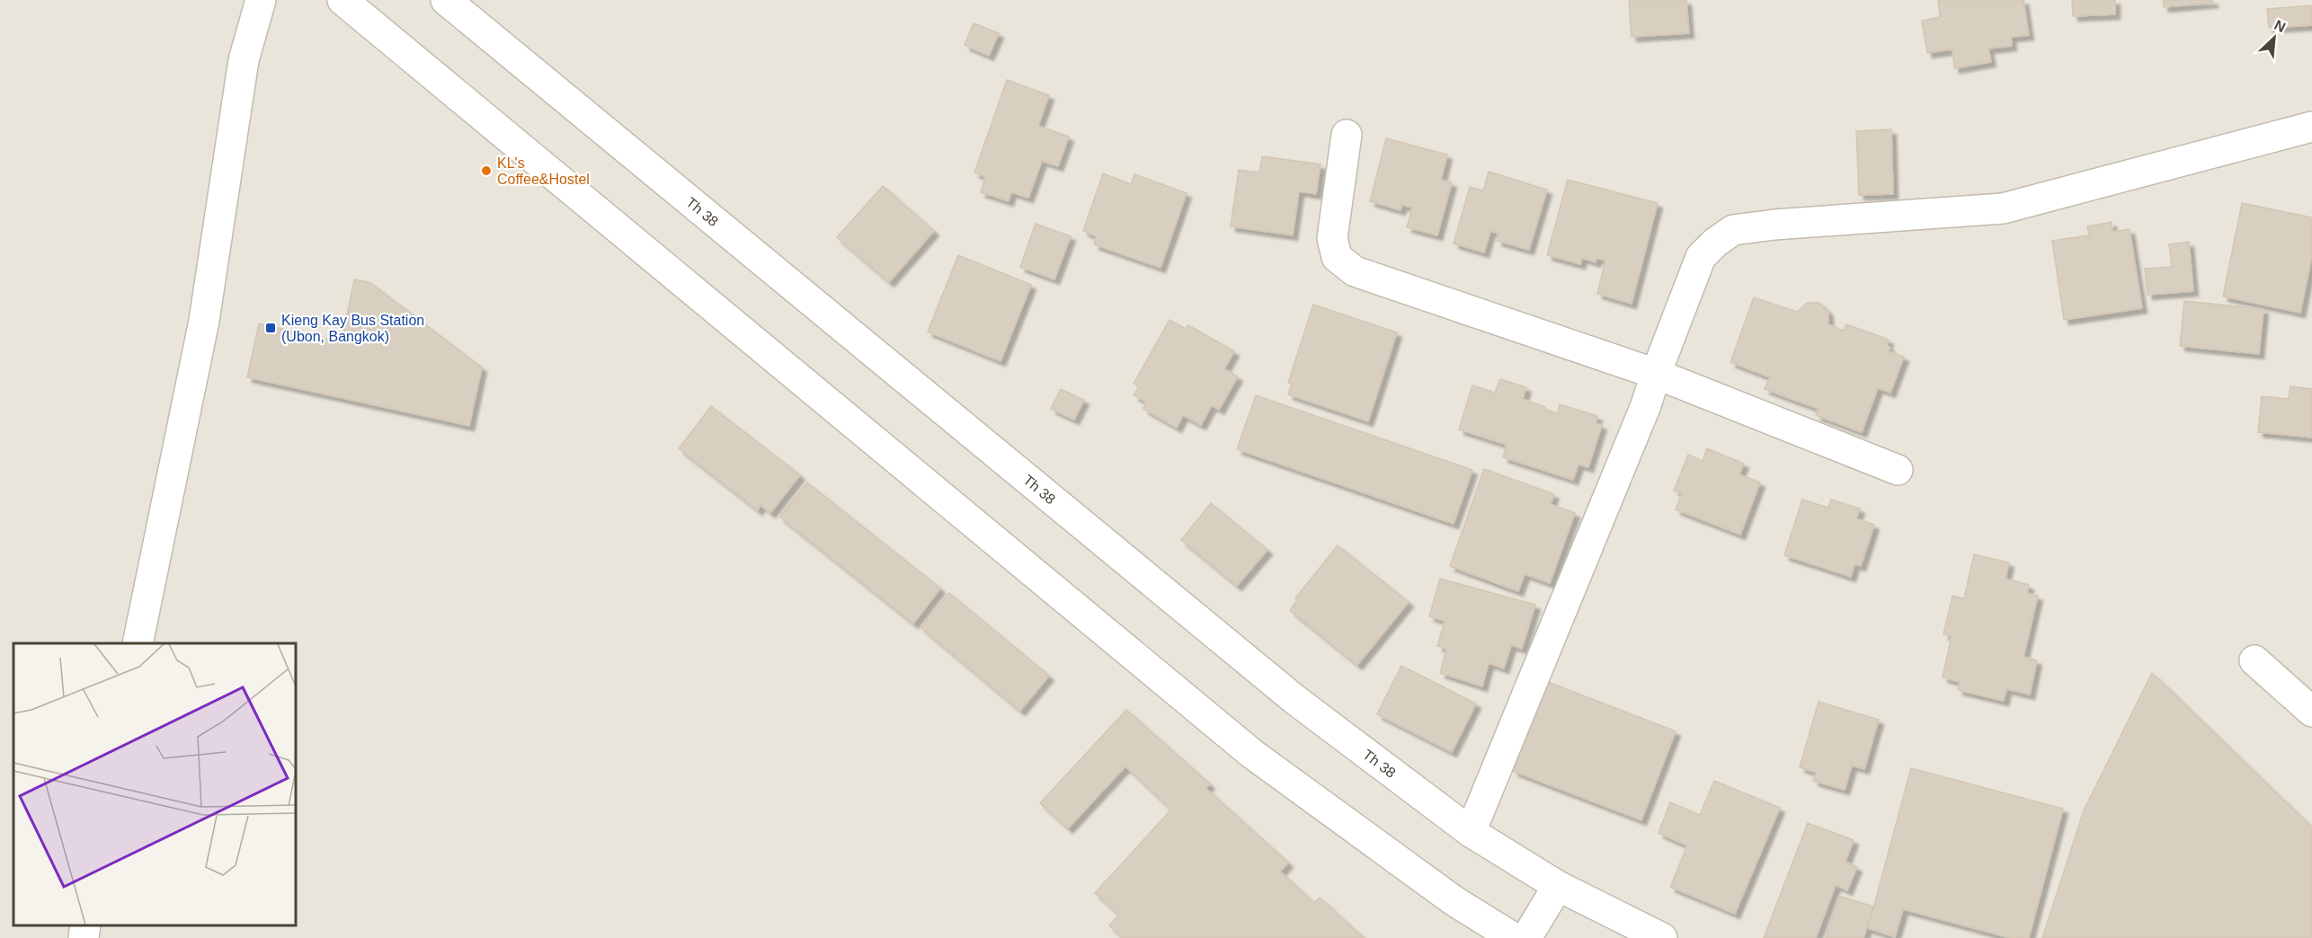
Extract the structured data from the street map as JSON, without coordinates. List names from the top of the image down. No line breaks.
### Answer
{"streets":{"street":["Th 38"]},"places":{"other":["KL's Coffee&Hostel"],"transit":["Kieng Kay Bus Station (Ubon, Bangkok)"]},"north":"top right"}
